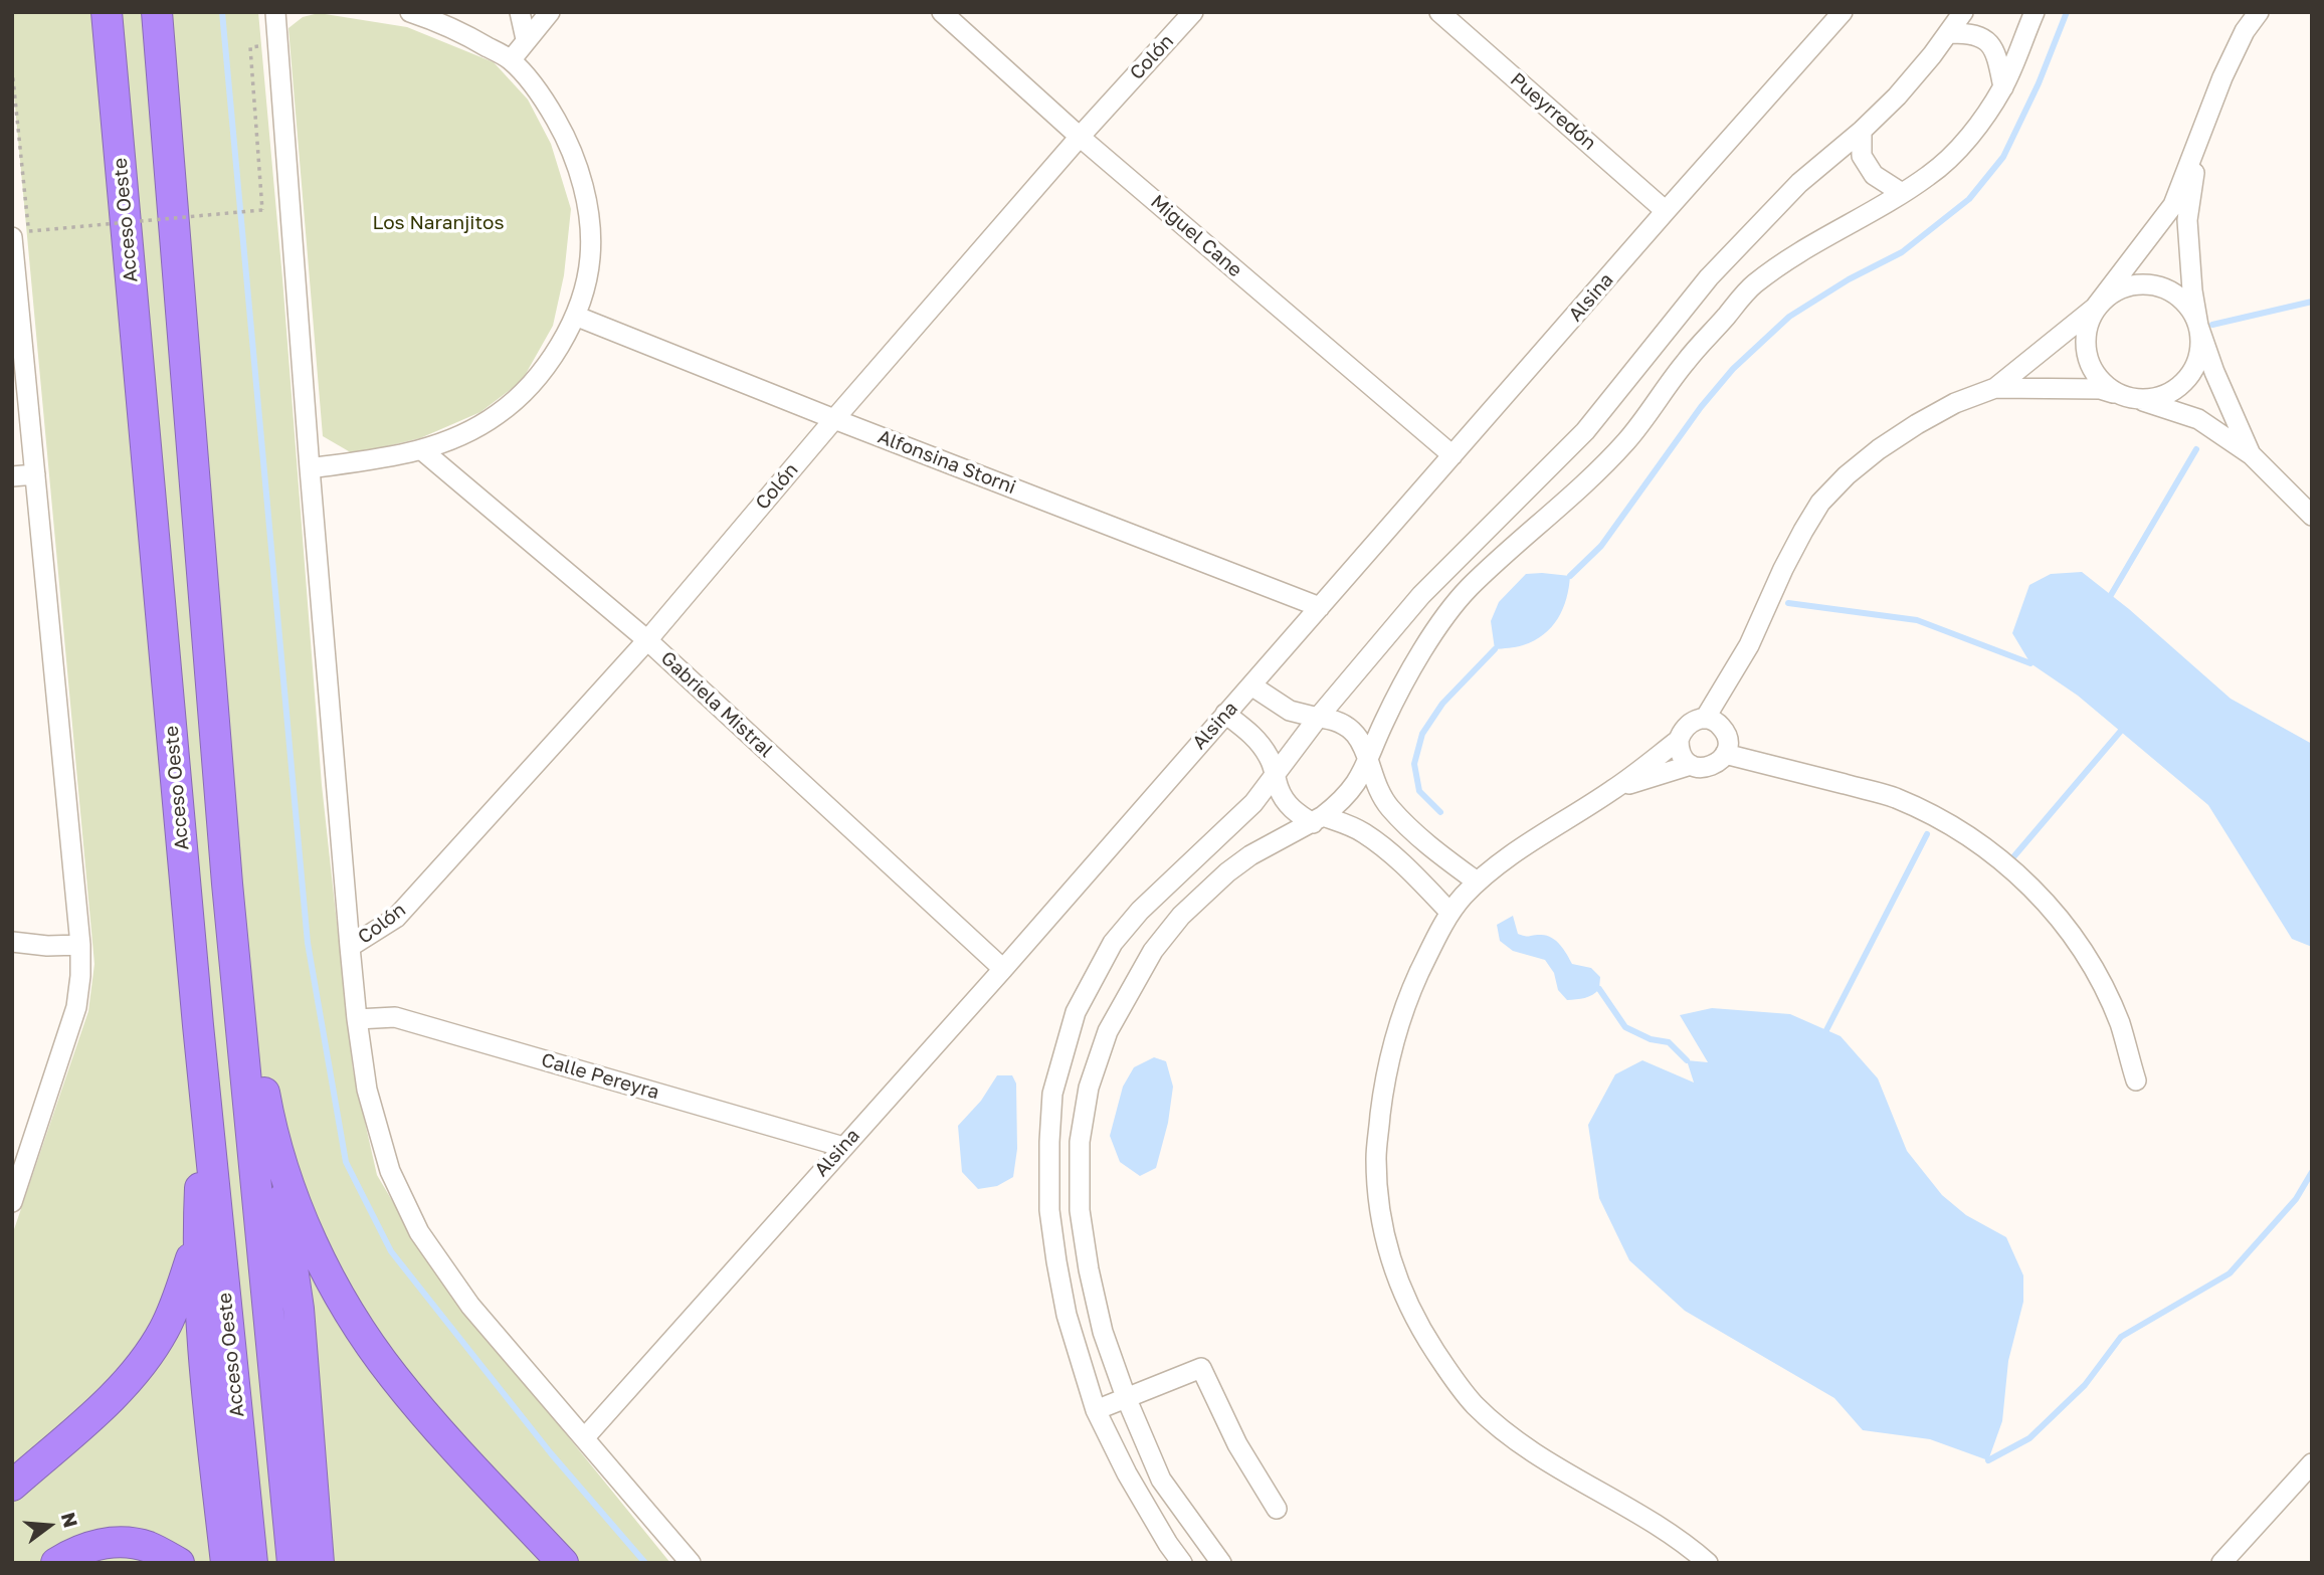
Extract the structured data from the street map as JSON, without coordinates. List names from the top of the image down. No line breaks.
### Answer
{"streets":{"highway":["Acceso Oeste"],"street":["Colón","Pueyrredón","Miguel Cane","Alsina","Alfonsina Storni","Gabriela Mistral","Calle Pereyra"]},"crossings":[["Colón","Miguel Cane"],["Colón","Alfonsina Storni"],["Colón","Gabriela Mistral"],["Pueyrredón","Alsina"],["Miguel Cane","Alsina"],["Alsina","Alfonsina Storni"],["Alsina","Gabriela Mistral"],["Alsina","Calle Pereyra"]],"parks":["Los Naranjitos"],"north":"right"}
